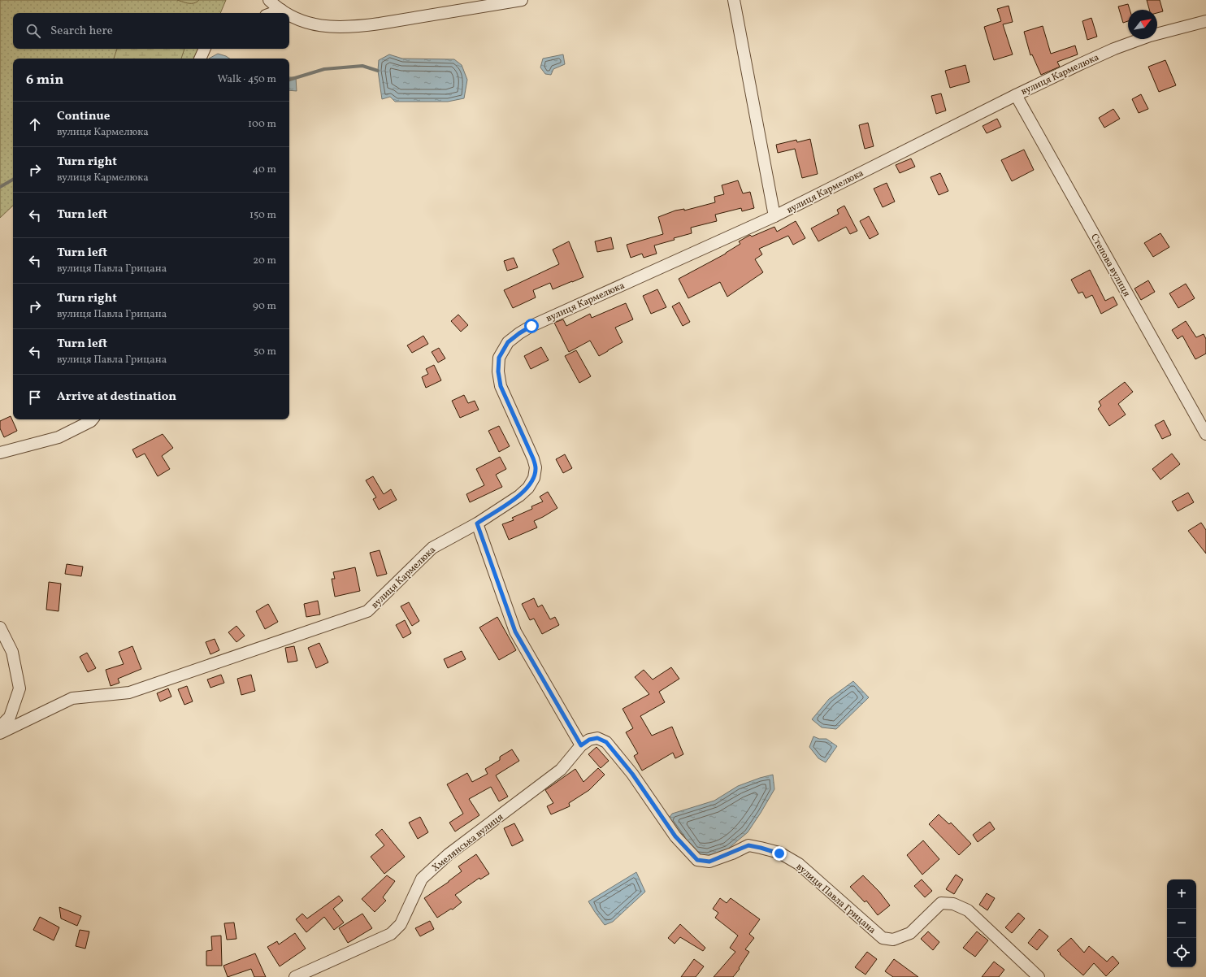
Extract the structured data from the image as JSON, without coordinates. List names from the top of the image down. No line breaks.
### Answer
{"streets":{"street":["вулиця Кармелюка","Степова вулиця","Хмелянська вулиця","вулиця Павла Грицана"]},"crossings":[["вулиця Кармелюка","Степова вулиця"],["Хмелянська вулиця","вулиця Павла Грицана"]],"north":"top right","page":{"search":"Search here","heading":["6 min","Walk · 450 m"],"list":[["Continue","вулиця Кармелюка","100 m"],["Turn right","вулиця Кармелюка","40 m"],["Turn left","150 m"],["Turn left","вулиця Павла Грицана","20 m"],["Turn right","вулиця Павла Грицана","90 m"],["Turn left","вулиця Павла Грицана","50 m"],"Arrive at destination"],"map_buttons":["+","−"]}}
